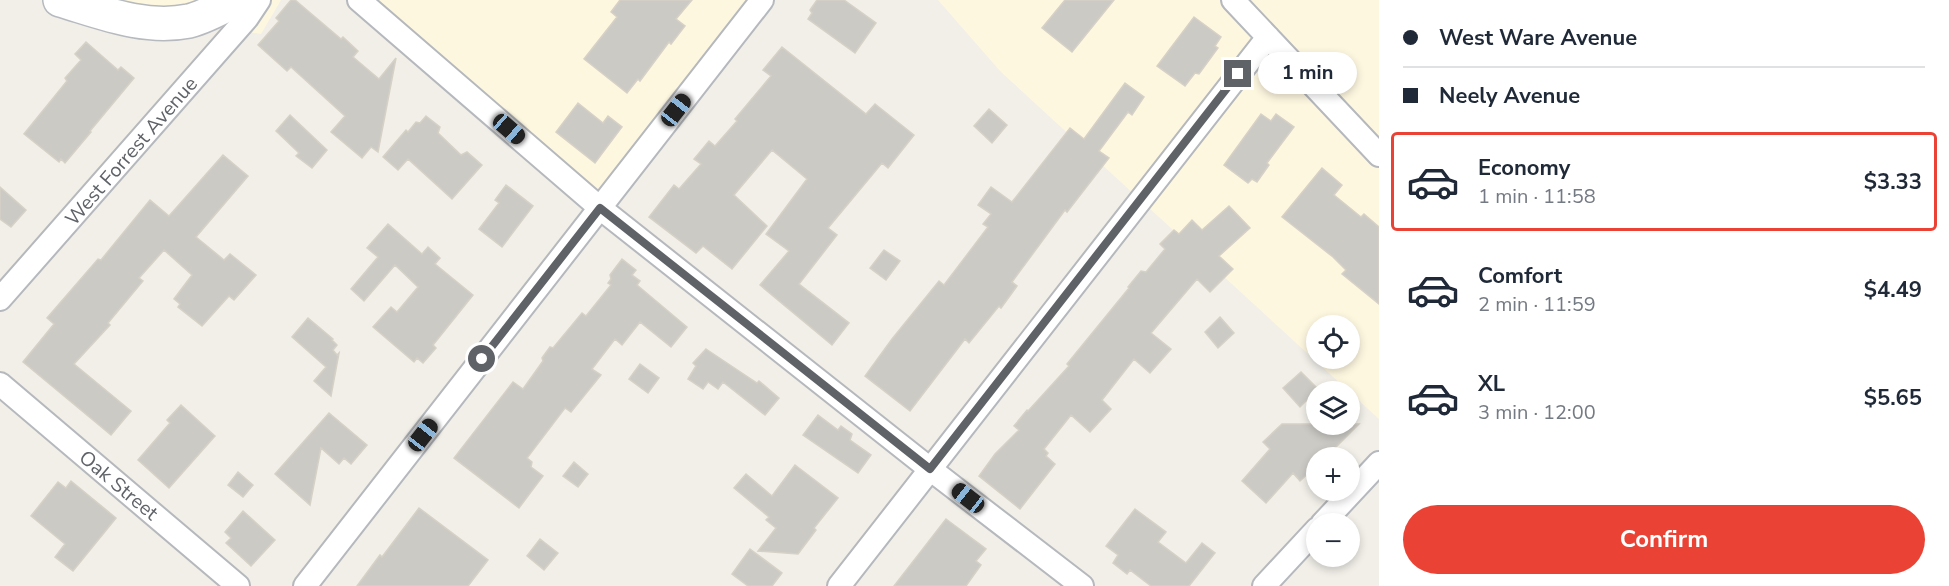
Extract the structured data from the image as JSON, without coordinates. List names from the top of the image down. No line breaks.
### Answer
{"streets":{"street":["West Forrest Avenue","Oak Street"]},"page":{"banner":["West Ware Avenue","Neely Avenue"],"bubble":"1 min","list":[{"name":"Economy","note":"1 min · 11:58","value":"$3.33"},{"name":"Comfort","note":"2 min · 11:59","value":"$4.49"},{"name":"XL","note":"3 min · 12:00","value":"$5.65"}],"map_buttons":["+","−"],"buttons":"Confirm"}}
